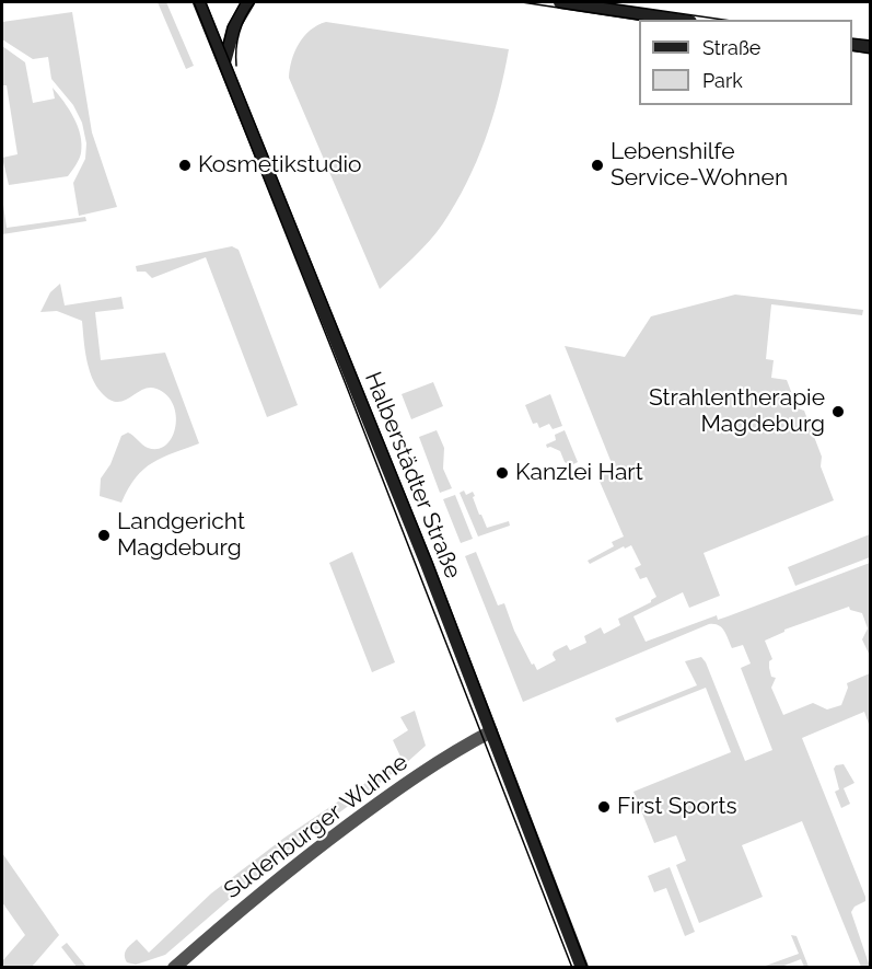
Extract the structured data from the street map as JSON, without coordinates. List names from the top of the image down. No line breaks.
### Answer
{"streets":{"main road":["Halberstädter Straße"],"street":["Sudenburger Wuhne"]},"crossings":[["Halberstädter Straße","Sudenburger Wuhne"]],"places":["Kosmetikstudio","Lebenshilfe Service-Wohnen","Strahlentherapie Magdeburg","Kanzlei Hart","Landgericht Magdeburg","First Sports"],"legend":["Straße","Park"]}
